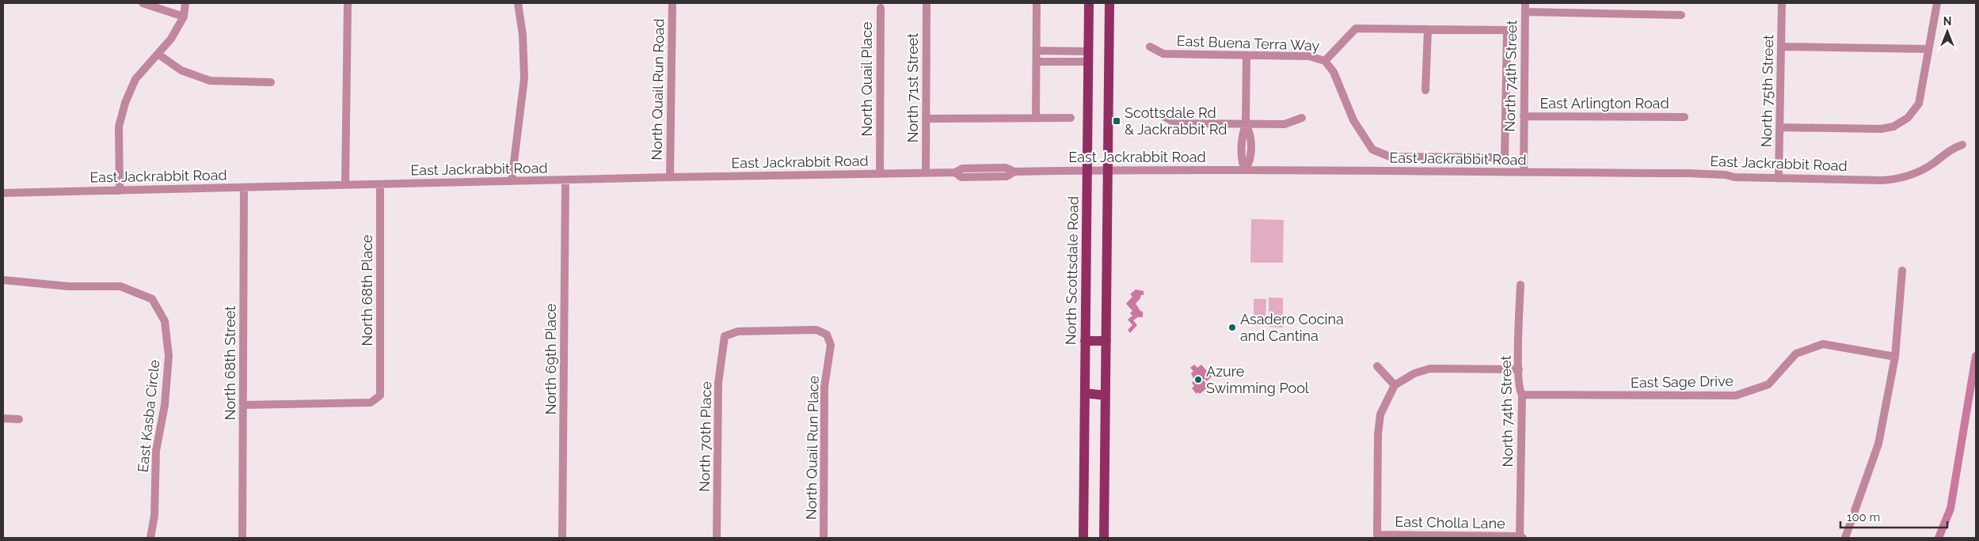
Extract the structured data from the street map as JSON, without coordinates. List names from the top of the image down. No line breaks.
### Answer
{"streets":{"main road":["North Scottsdale Road"],"street":["East Buena Terra Way","North 74th Street","North Quail Place","North 71st Street","North Quail Run Road","North 75th Street","East Arlington Road","East Jackrabbit Road","North 68th Place","North 69th Place","North 68th Street","East Sage Drive","East Kasba Circle","North 70th Place","North Quail Run Place","East Cholla Lane"]},"crossings":[["North 74th Street","East Arlington Road"],["North 74th Street","East Jackrabbit Road"],["North 74th Street","East Sage Drive"],["North 74th Street","East Cholla Lane"],["North Quail Place","East Jackrabbit Road"],["North 71st Street","East Jackrabbit Road"],["North Quail Run Road","East Jackrabbit Road"],["North 75th Street","East Jackrabbit Road"],["East Jackrabbit Road","North Scottsdale Road"],["East Jackrabbit Road","North 68th Place"],["East Jackrabbit Road","North 69th Place"],["East Jackrabbit Road","North 68th Street"],["North 68th Place","North 68th Street"],["North 70th Place","North Quail Run Place"]],"places":{"transit":["Scottsdale Rd & Jackrabbit Rd"],"other":["Asadero Cocina and Cantina","Azure Swimming Pool"]},"scale_bar":"100 m","north":"top"}
